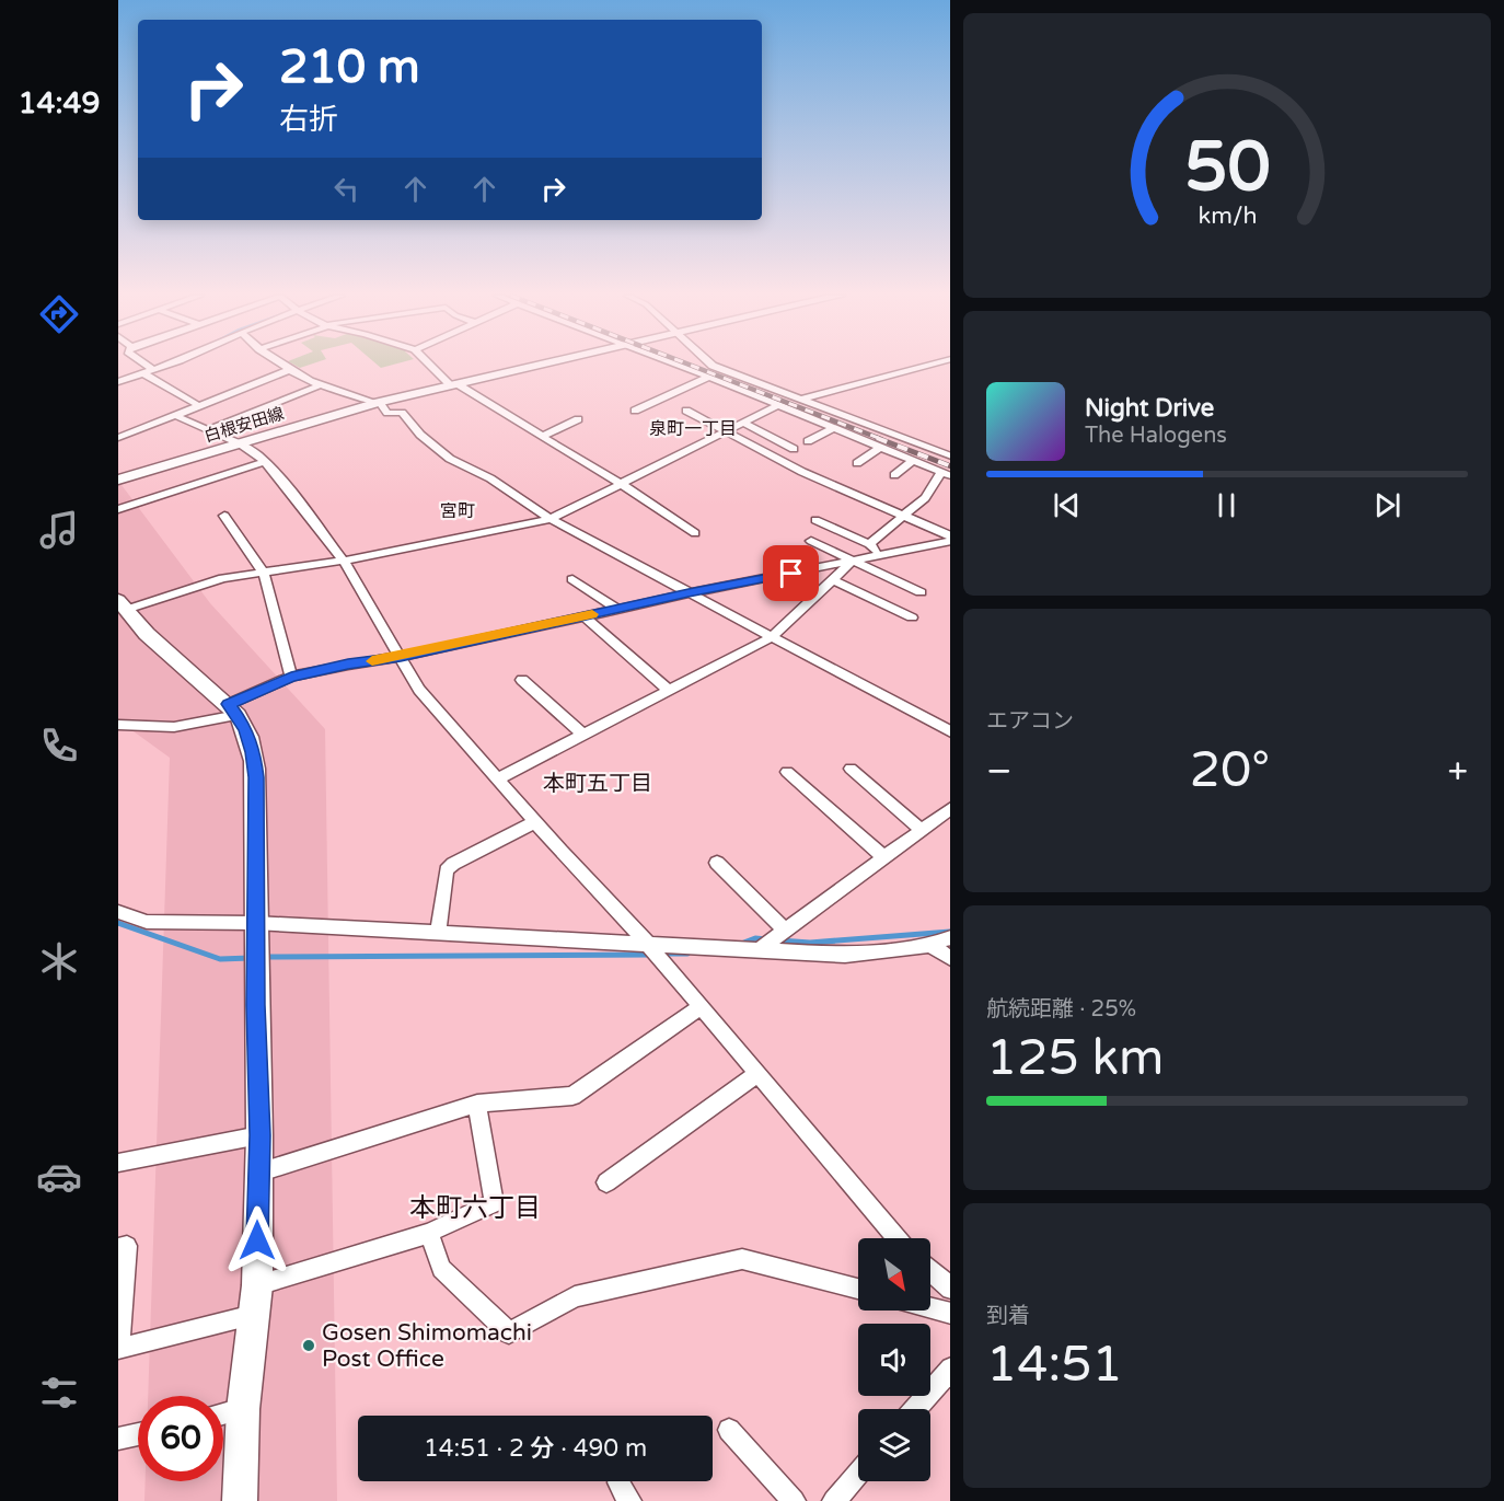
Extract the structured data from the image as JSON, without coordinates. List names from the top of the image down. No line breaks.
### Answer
{"streets":{"main road":["白根安田線"]},"districts":["泉町一丁目","宮町","本町五丁目","本町六丁目"],"places":["Gosen Shimomachi Post Office"],"north":"bottom right","page":{"tabs":"14:49","turn":["210 m","右折"],"song":["Night Drive","The Halogens"],"tile":["エアコン",["航続距離 · 25%","125 km"],["到着","14:51"]],"heat":["−","20°","+"],"limit":"60","trip":"14:51 · 2 分 · 490 m","gauge":["50","km/h"]}}
